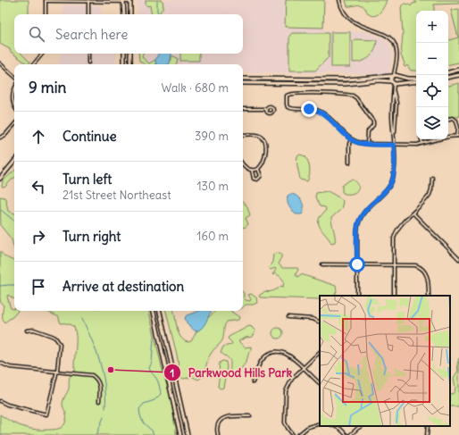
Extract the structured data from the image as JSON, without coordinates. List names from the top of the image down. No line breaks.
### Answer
{"places":["Parkwood Hills Park"],"page":{"map_buttons":["+","−"],"search":"Search here","heading":["9 min","Walk · 680 m"],"list":[["Continue","390 m"],["Turn left","21st Street Northeast","130 m"],["Turn right","160 m"],"Arrive at destination"]}}
